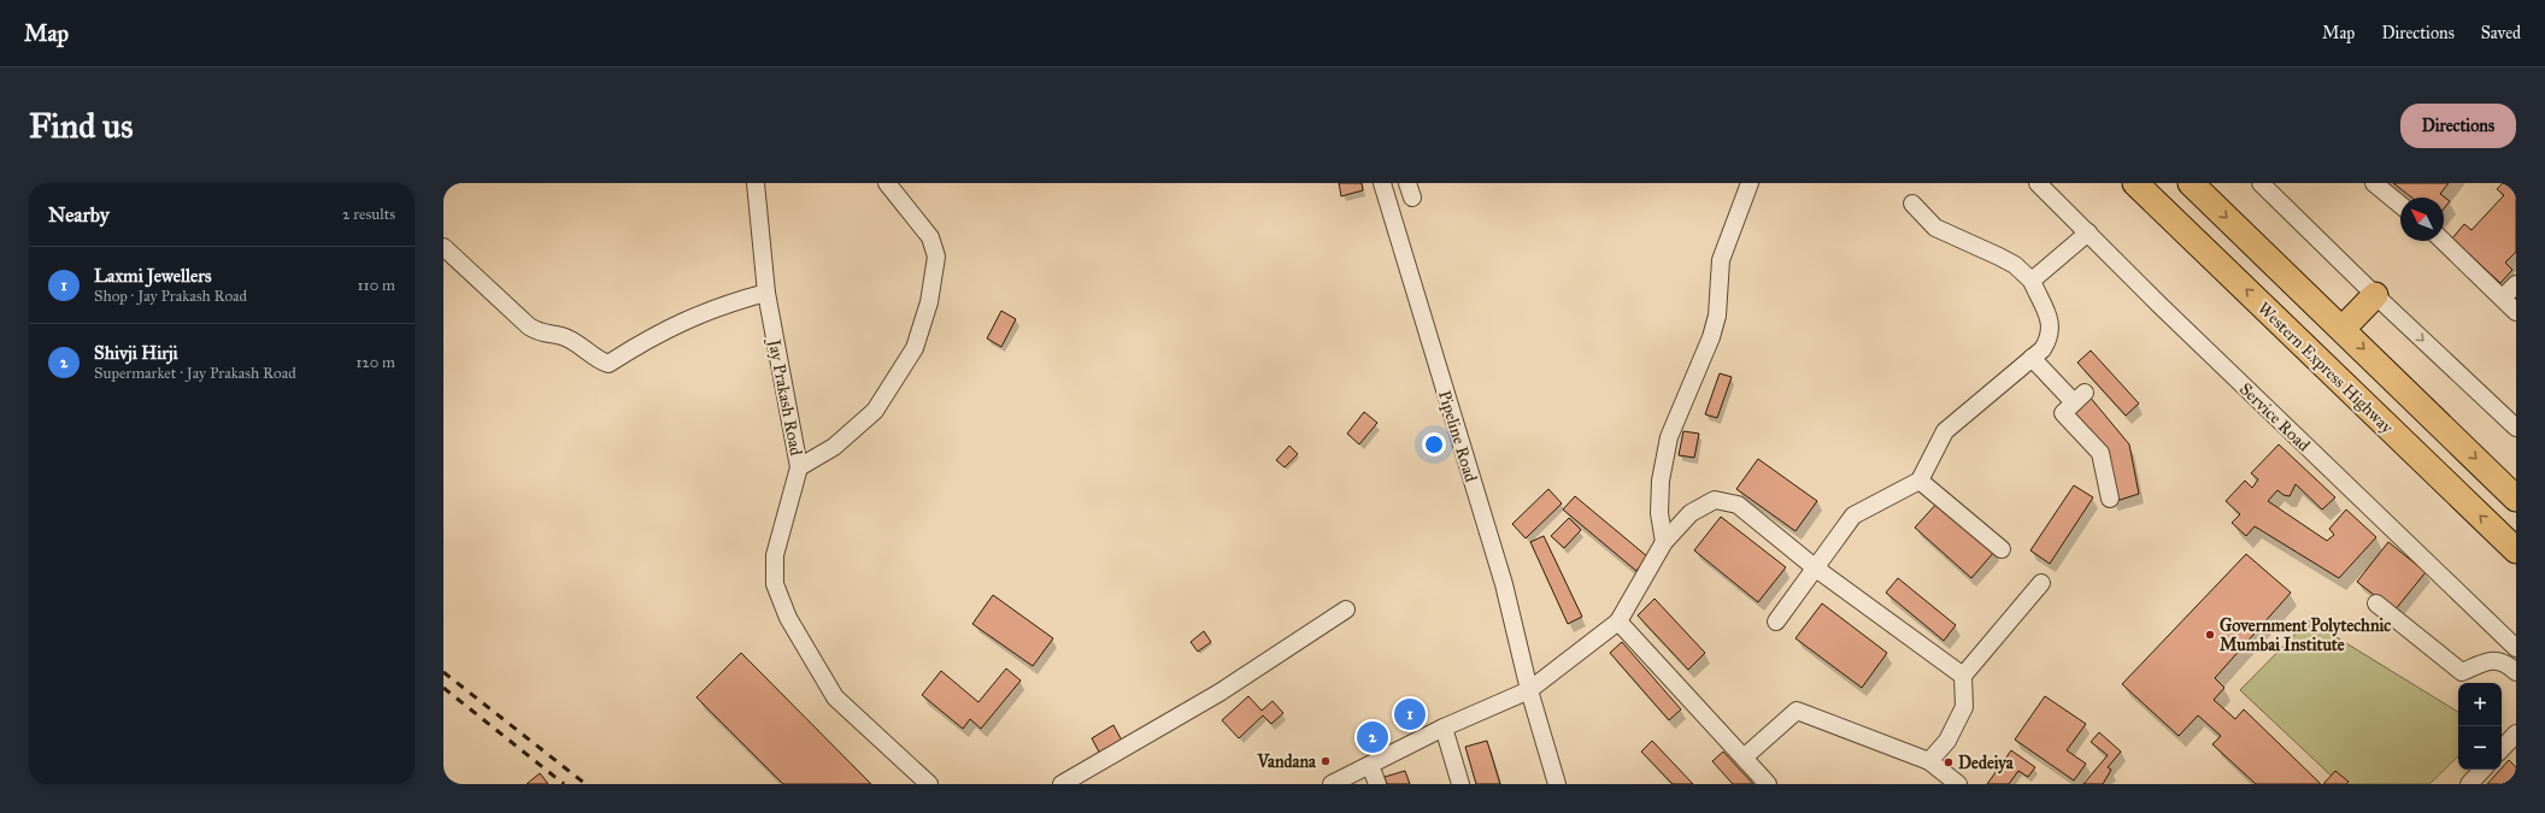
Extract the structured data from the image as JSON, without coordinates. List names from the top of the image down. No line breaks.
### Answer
{"streets":{"highway":["Western Express Highway"],"street":["Jay Prakash Road","Service Road","Pipeline Road"]},"places":["Government Polytechnic Mumbai Institute","Vandana","Dedeiya"],"north":"top left","page":{"header":"Map","nav":["Map","Directions","Saved"],"buttons":"Directions","title":"Find us","heading":["Nearby","2 results"],"list":[{"mark":"1","name":"Laxmi Jewellers","note":"Shop · Jay Prakash Road","value":"110 m"},{"mark":"2","name":"Shivji Hirji","note":"Supermarket · Jay Prakash Road","value":"120 m"}],"map_buttons":["+","−"],"pins":["1","2"]}}
